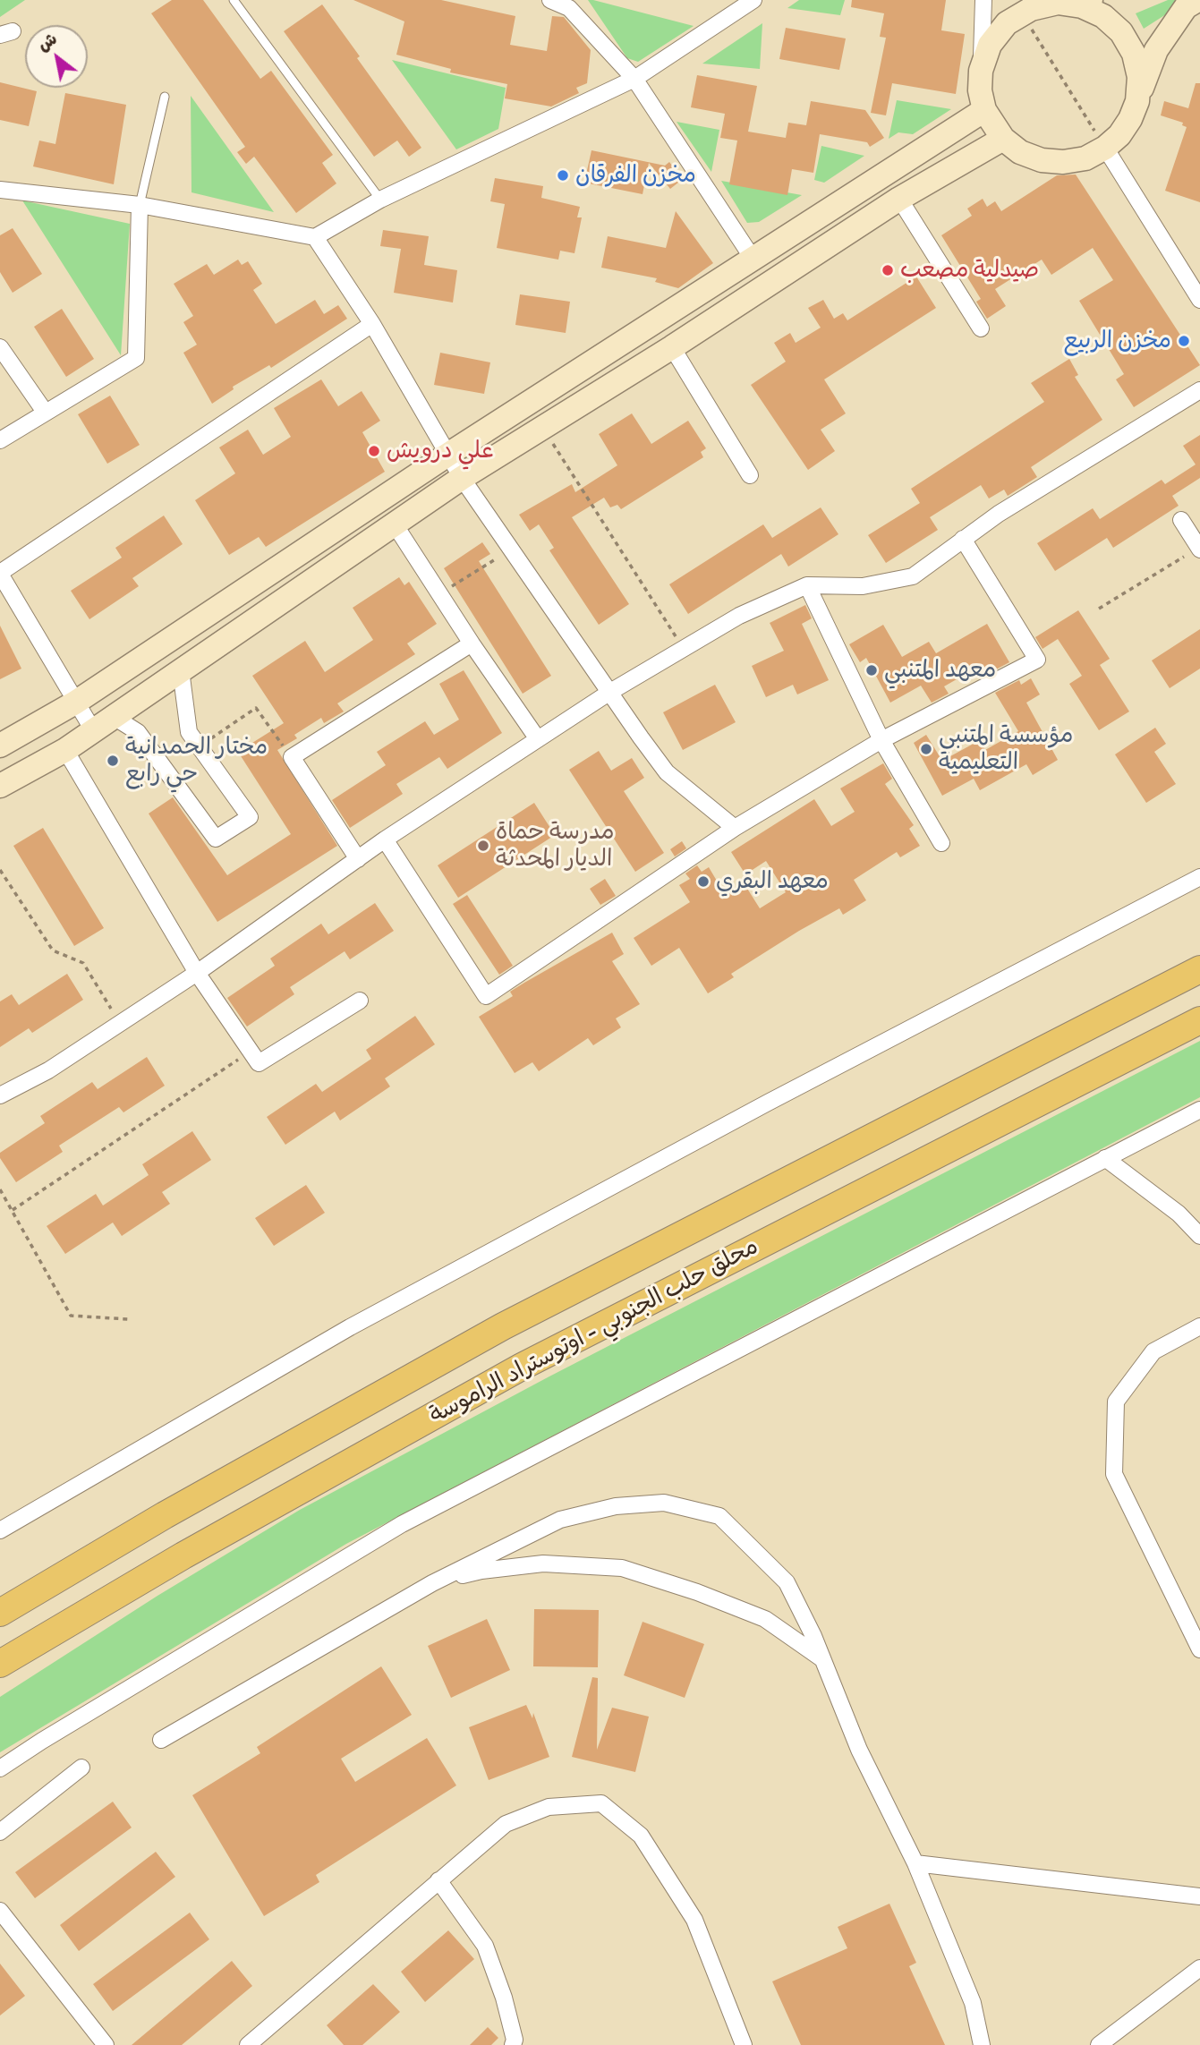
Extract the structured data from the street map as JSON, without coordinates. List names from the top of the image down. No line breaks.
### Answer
{"streets":{"highway":["محلق حلب الجنوبي - اوتوستراد الراموسة"]},"places":["مخزن الفرقان","صيدلية مصعب","مخزن الربيع","علي درويش","معهد المتنبي","مؤسسة المتنبي التعليمية","مختار الحمدانية حي رابع","مدرسة حماة الديار المحدثة","معهد البقري"],"north":"top left"}
